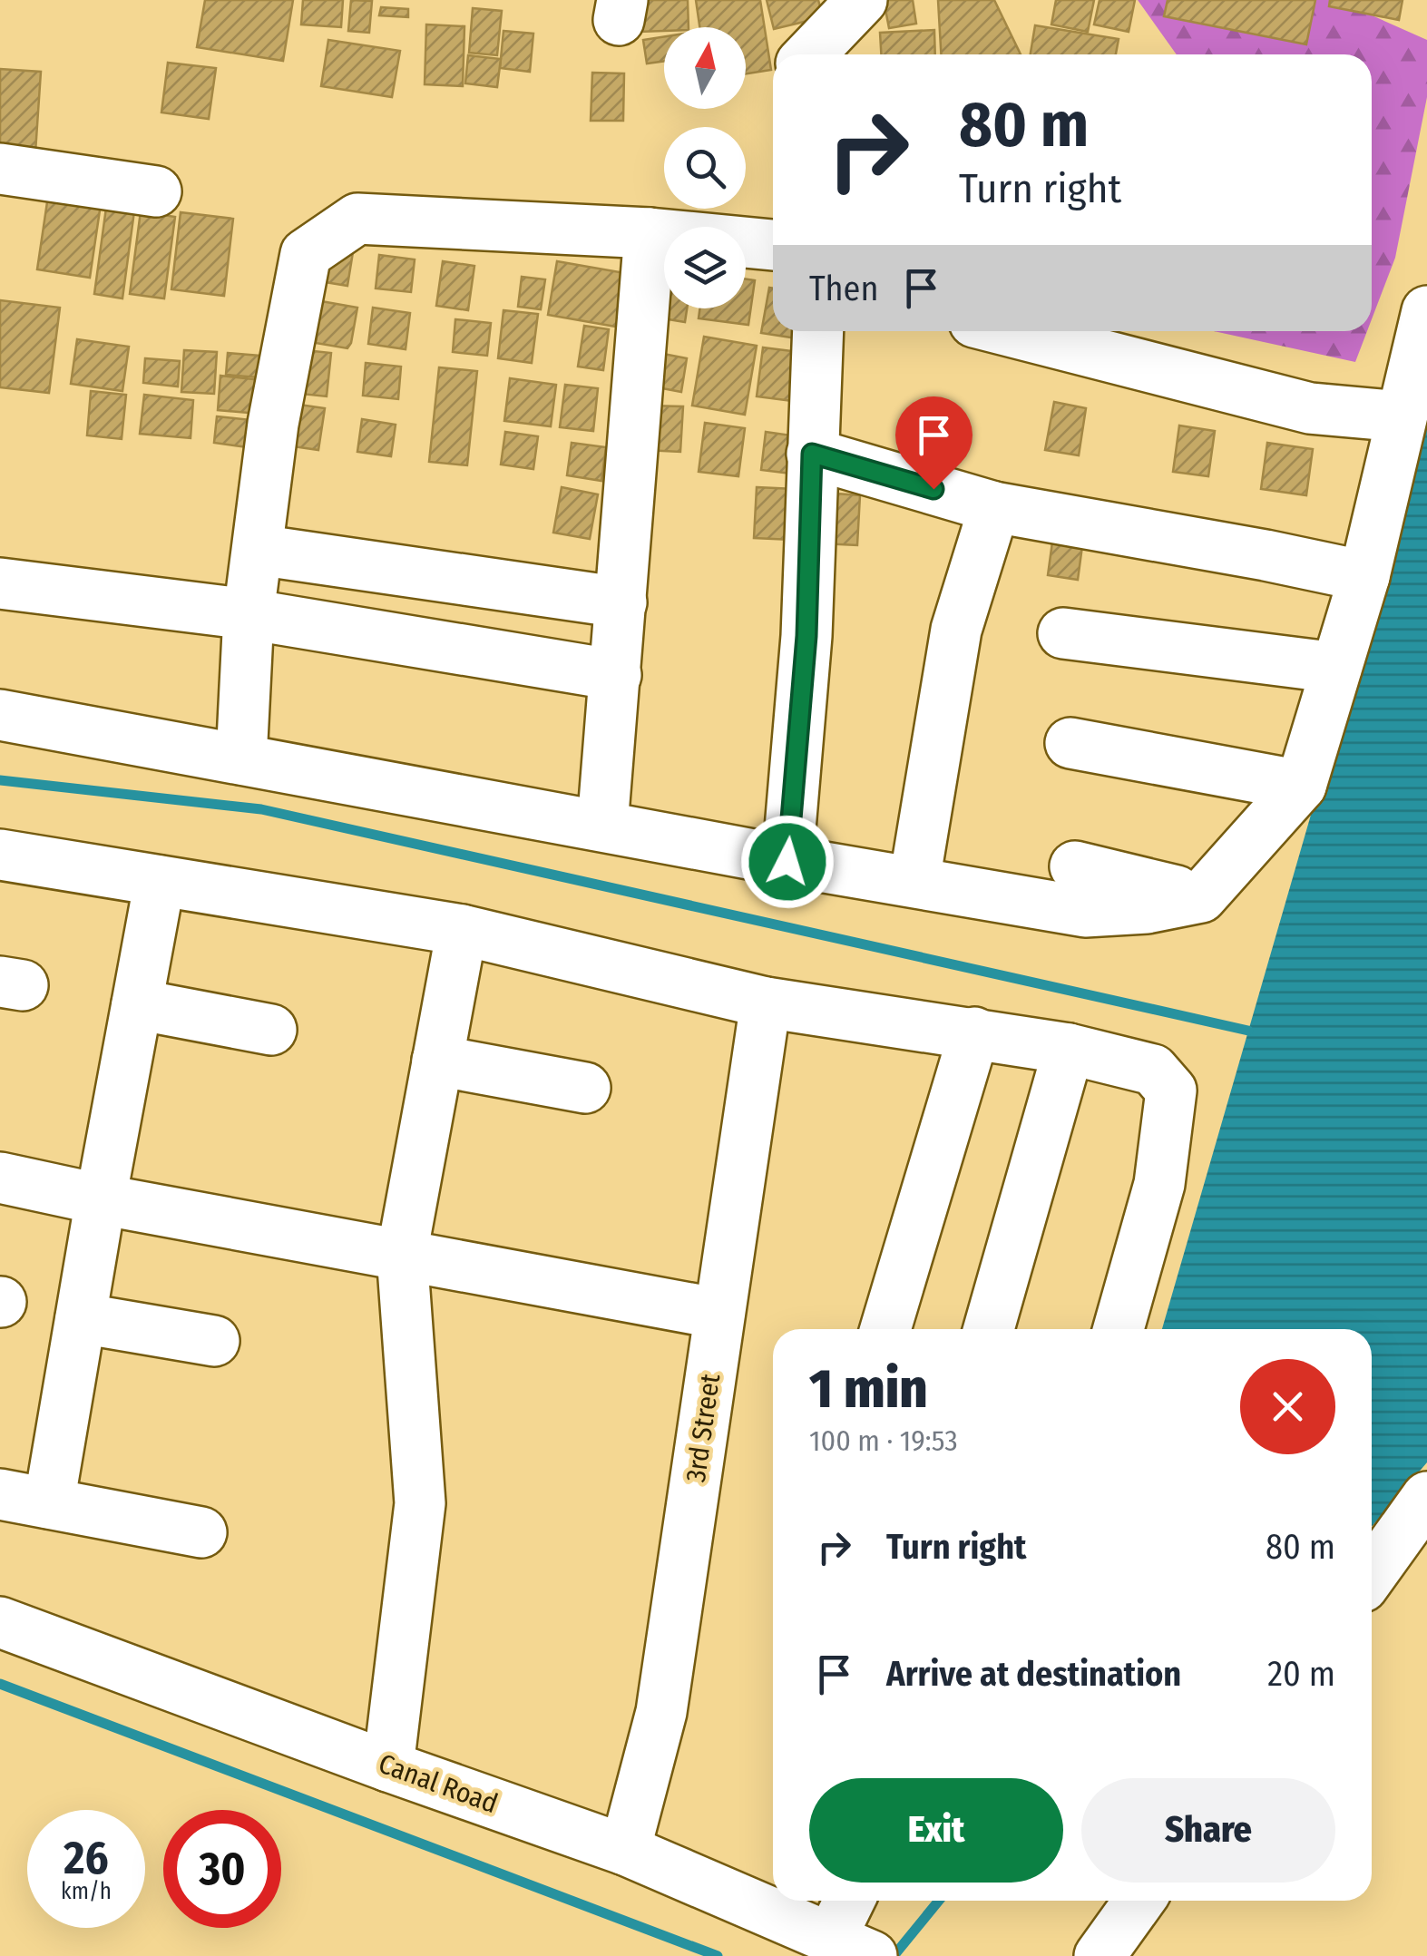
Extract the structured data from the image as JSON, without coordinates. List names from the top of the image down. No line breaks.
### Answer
{"streets":{"street":["3rd Street","Canal Road"]},"crossings":[["3rd Street","Canal Road"]],"north":"top","page":{"turn":["80 m","Turn right"],"then":"Then","heading":["1 min","100 m · 19:53"],"list":[{"name":"Turn right","value":"80 m"},{"name":"Arrive at destination","value":"20 m"}],"buttons":["Exit","Share"],"speed":"26 km/h","limit":"30"}}
